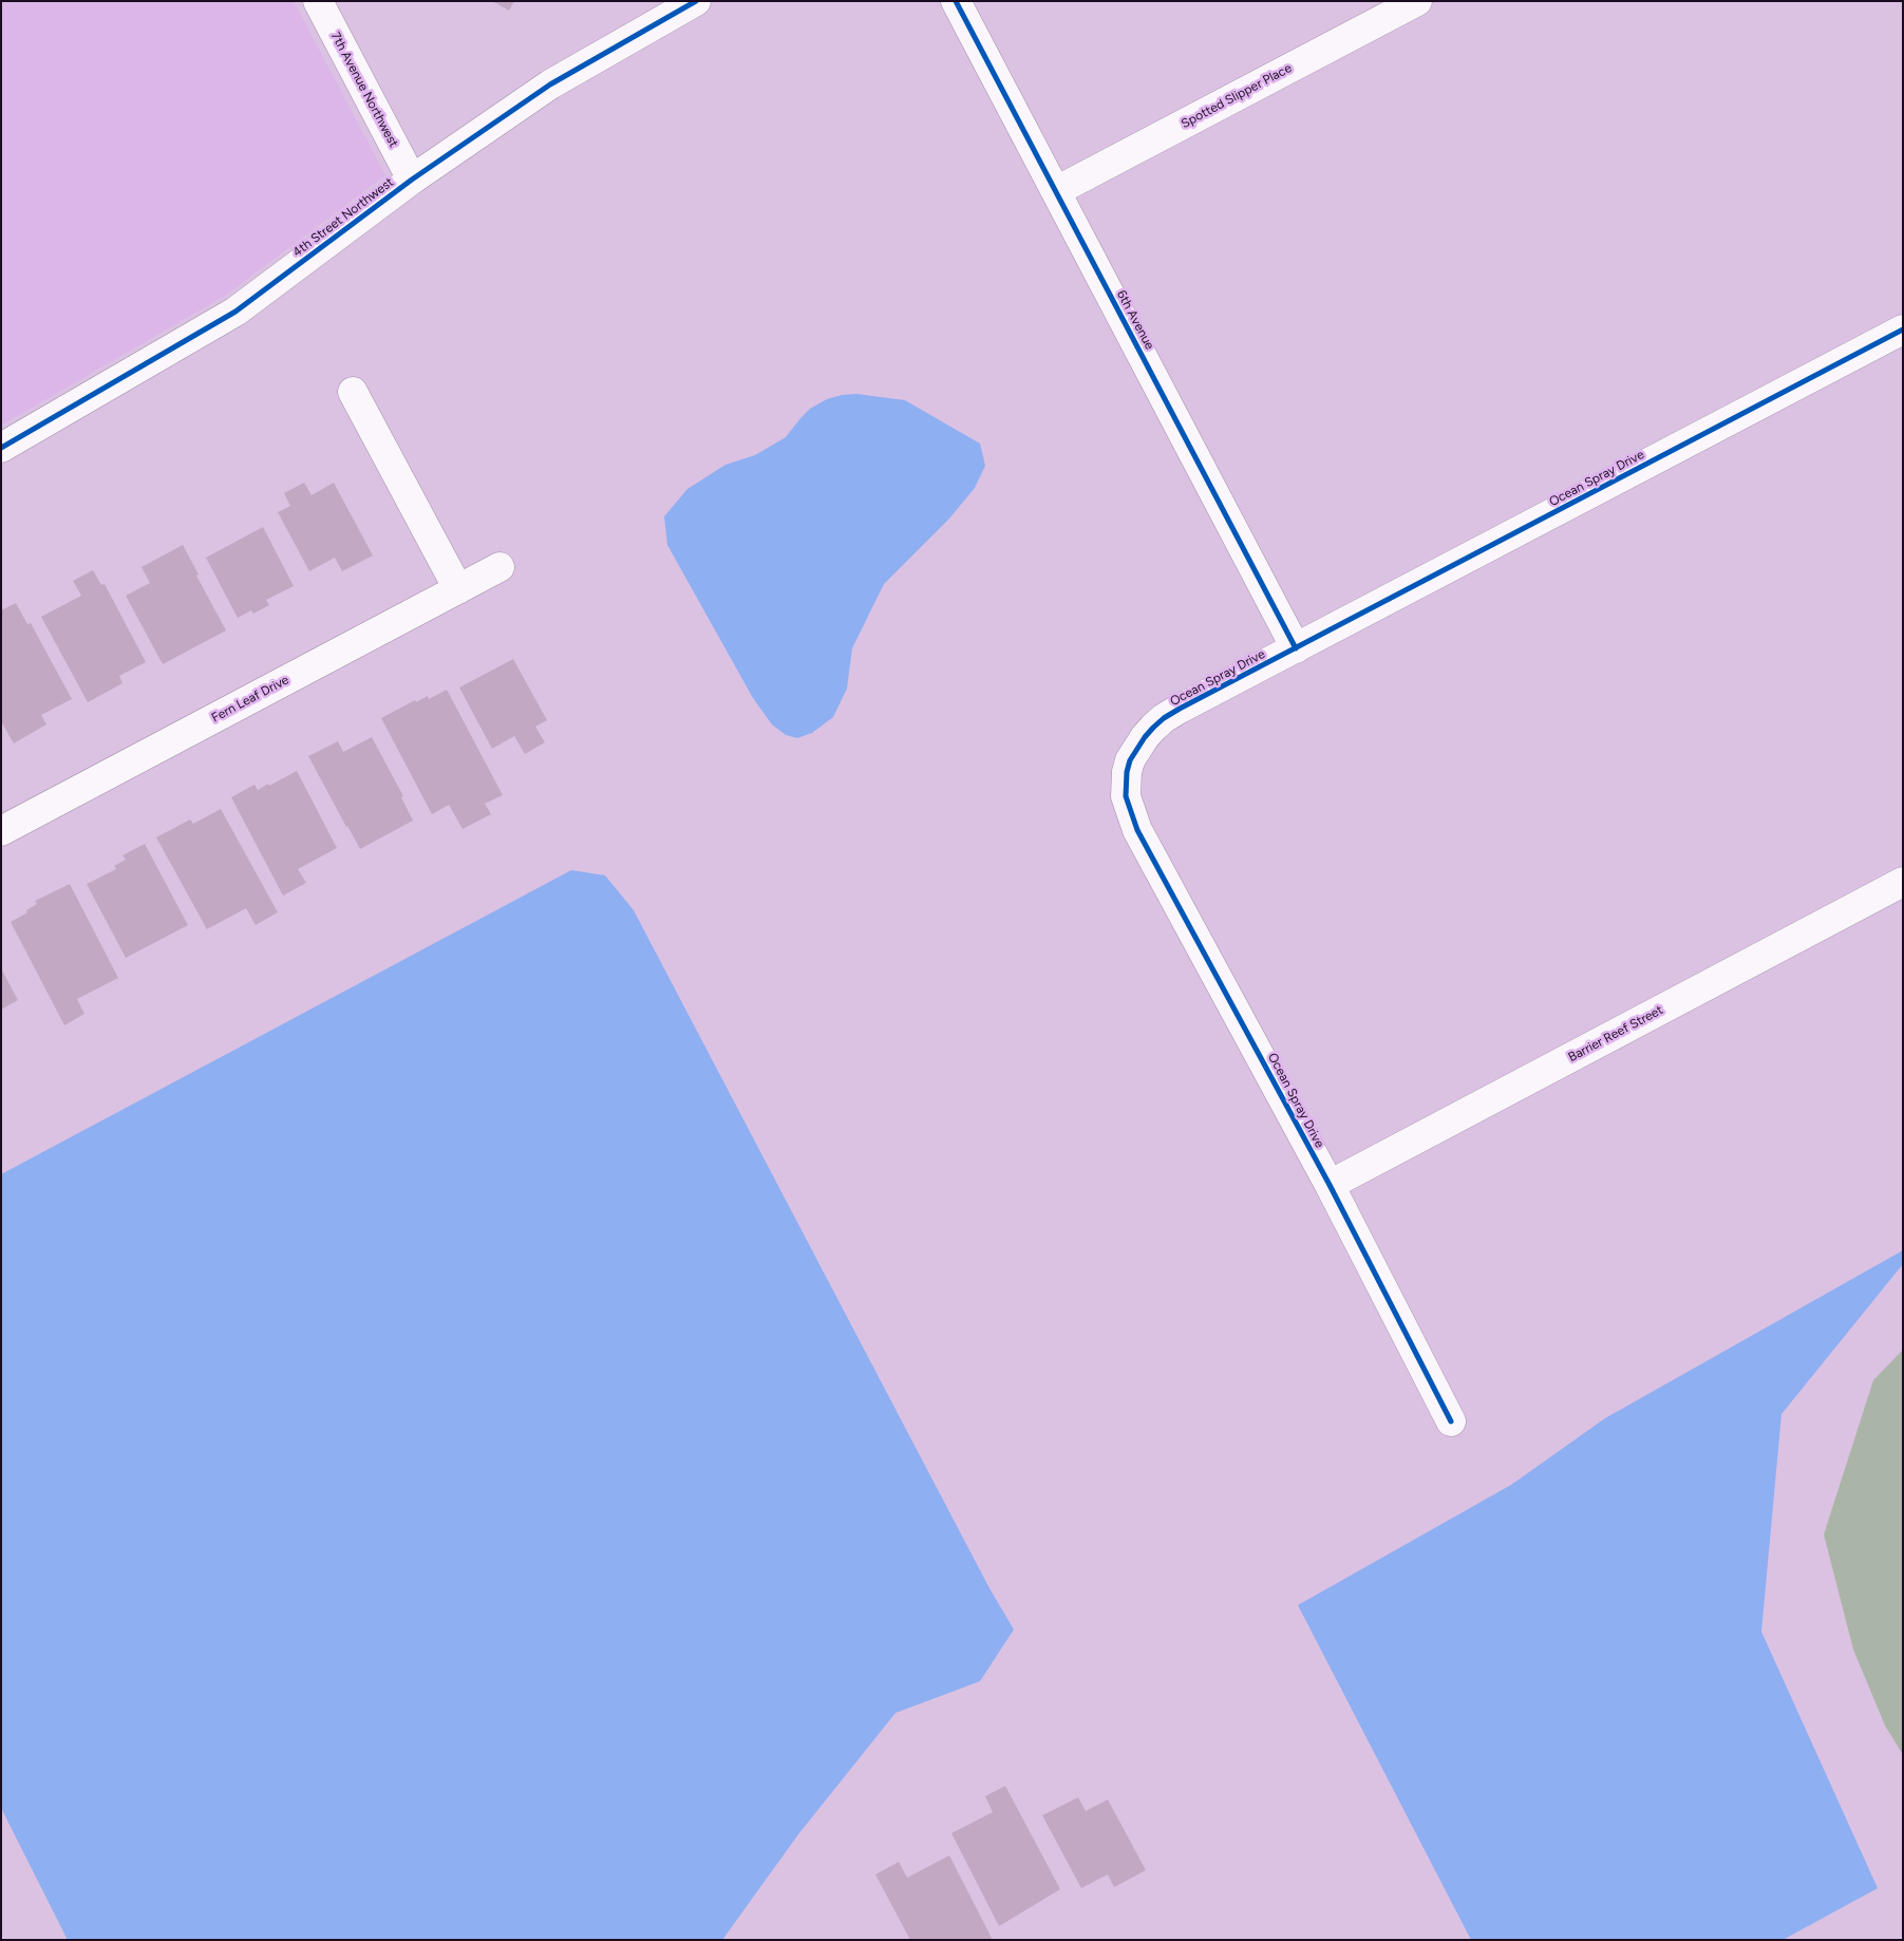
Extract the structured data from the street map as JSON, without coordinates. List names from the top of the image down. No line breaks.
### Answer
{"streets":{"street":["7th Avenue Northwest","Spotted Slipper Place","4th Street Northwest","6th Avenue","Ocean Spray Drive","Fern Leaf Drive","Barrier Reef Street"]},"crossings":[["7th Avenue Northwest","4th Street Northwest"],["Spotted Slipper Place","6th Avenue"],["6th Avenue","Ocean Spray Drive"],["Ocean Spray Drive","Barrier Reef Street"]]}
